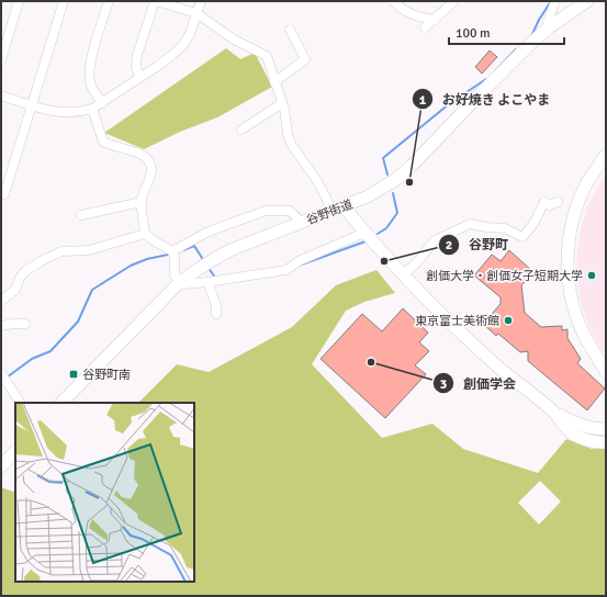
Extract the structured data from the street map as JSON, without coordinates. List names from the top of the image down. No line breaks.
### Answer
{"streets":{"main road":["谷野街道"]},"places":{"other":["お好焼き よこやま","谷野町","創価大学・創価女子短期大学","東京富士美術館","創価学会"],"transit":["谷野町南"]},"scale_bar":"100 m"}
